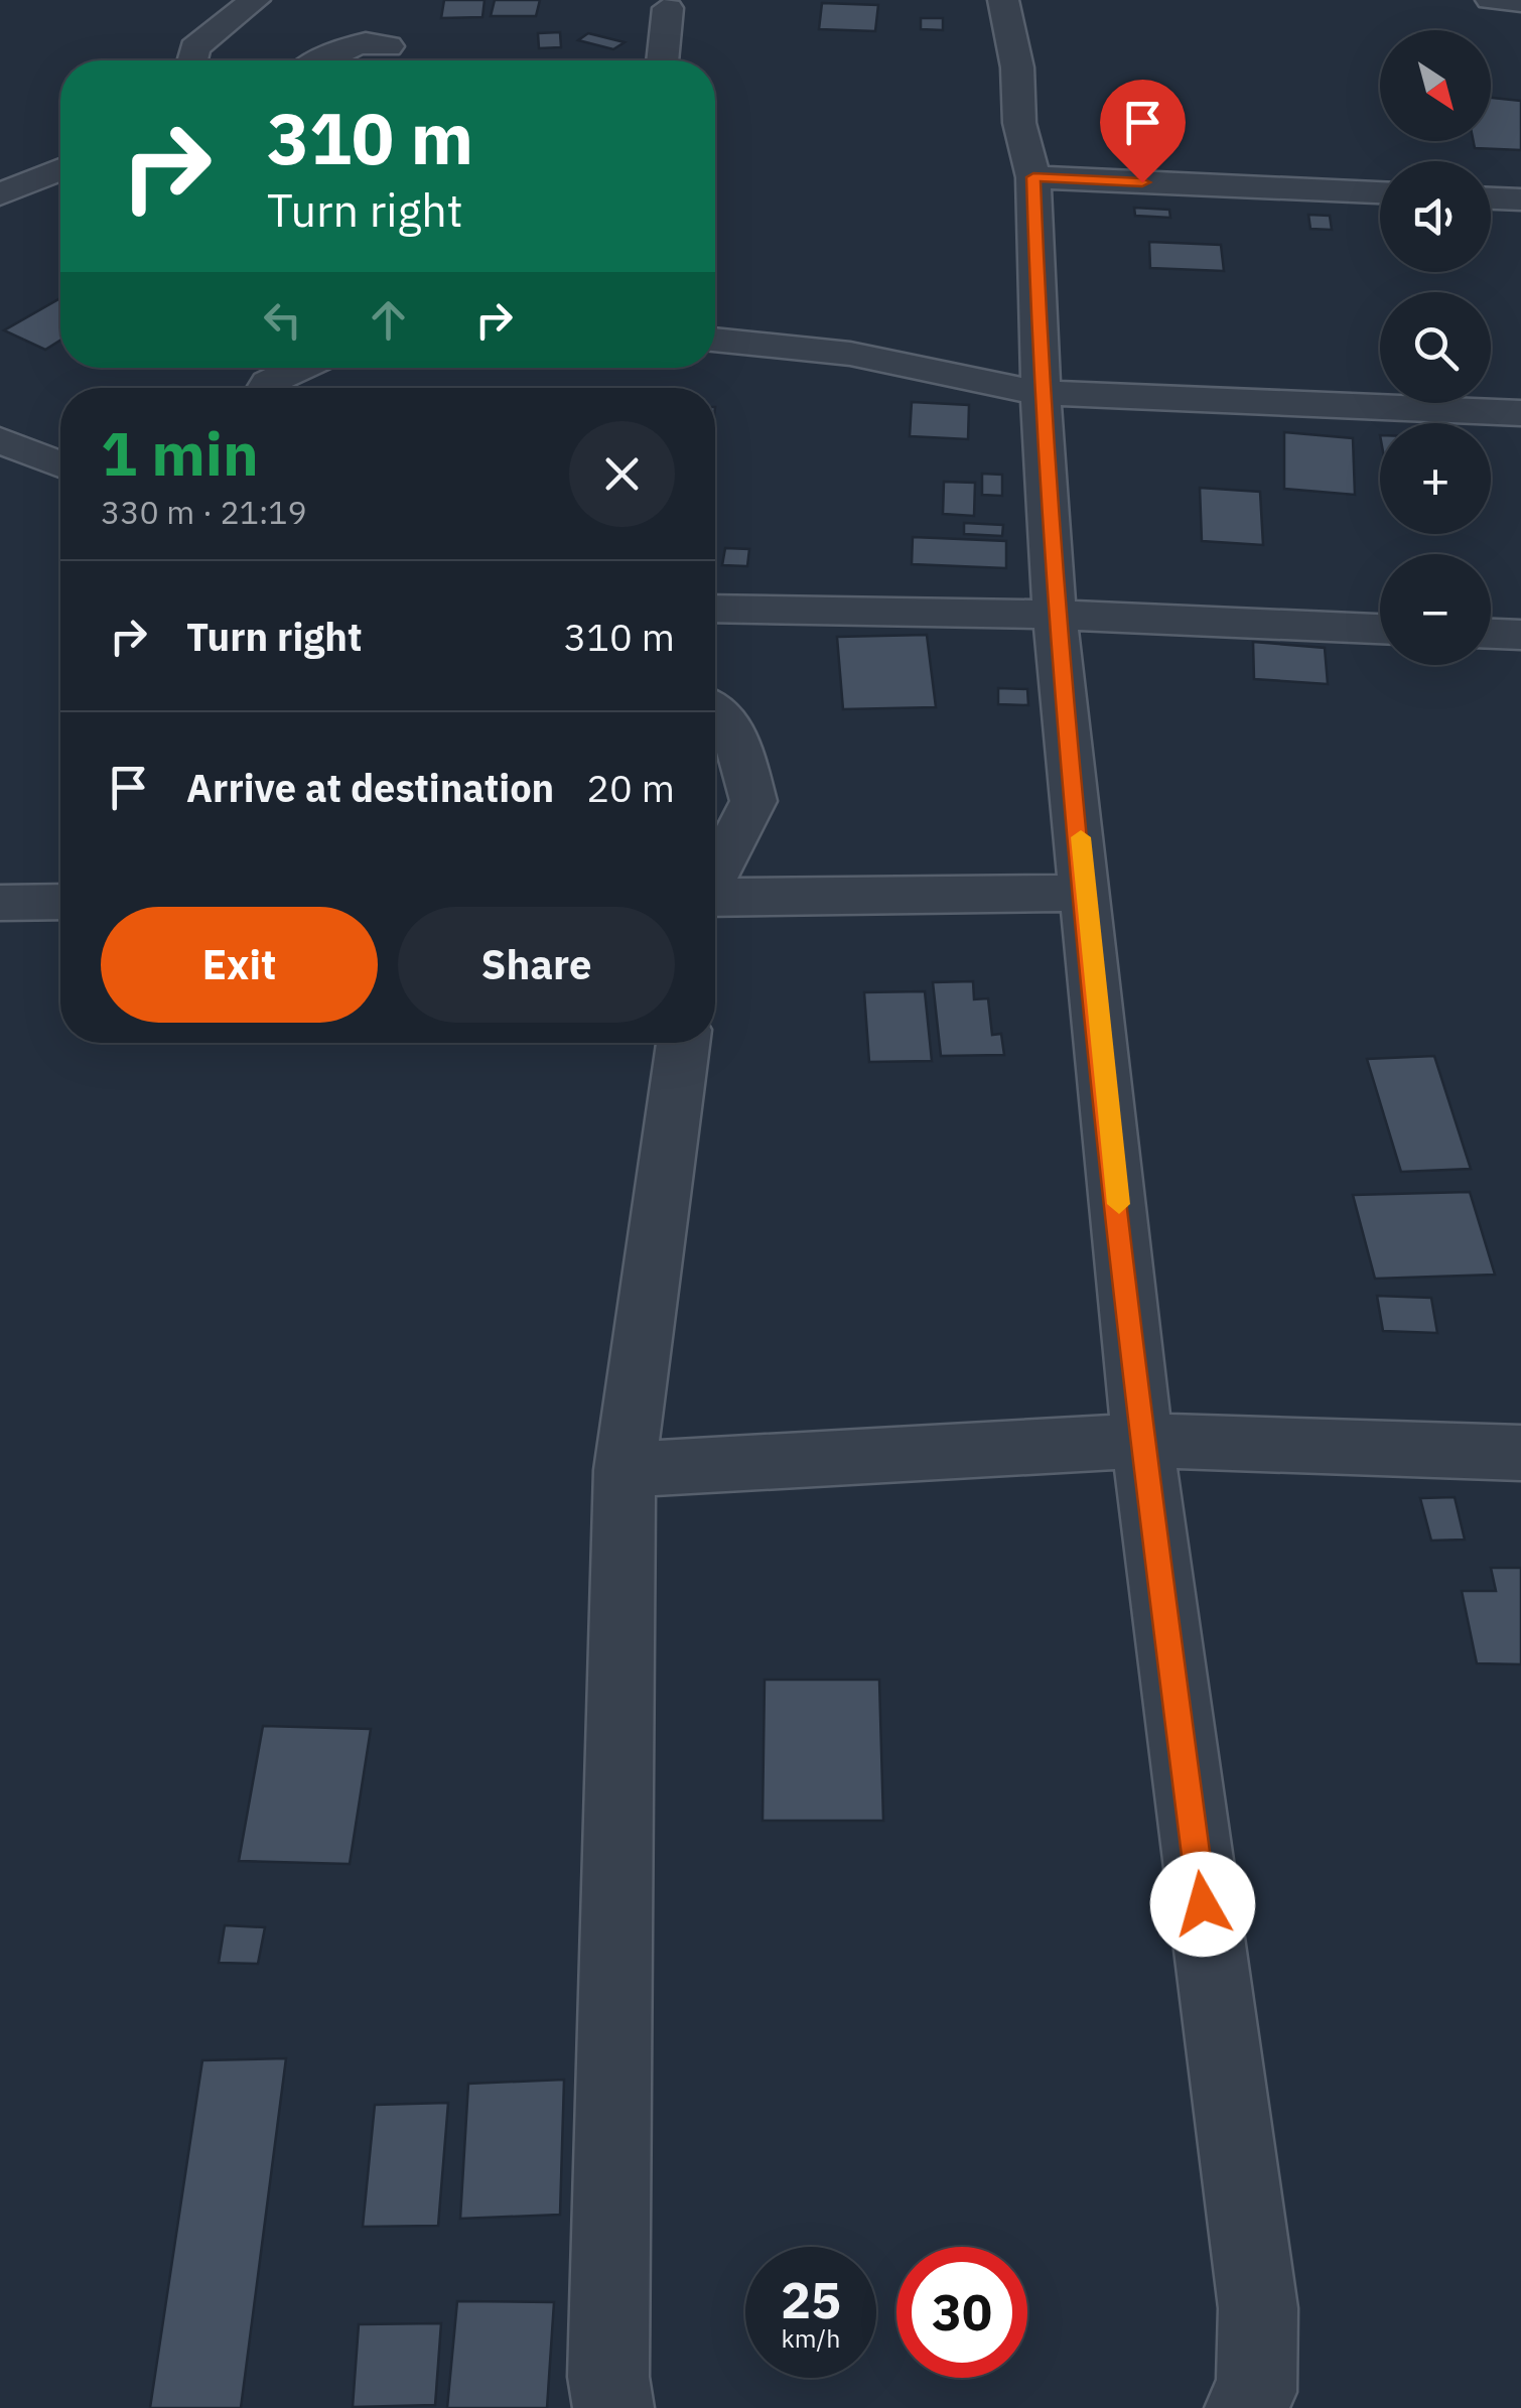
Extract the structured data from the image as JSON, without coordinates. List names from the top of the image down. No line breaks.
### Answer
{"north":"bottom right","page":{"map_buttons":["+","−"],"turn":["310 m","Turn right"],"heading":["1 min","330 m · 21:19"],"list":[{"name":"Turn right","value":"310 m"},{"name":"Arrive at destination","value":"20 m"}],"buttons":["Exit","Share"],"speed":"25 km/h","limit":"30"}}
